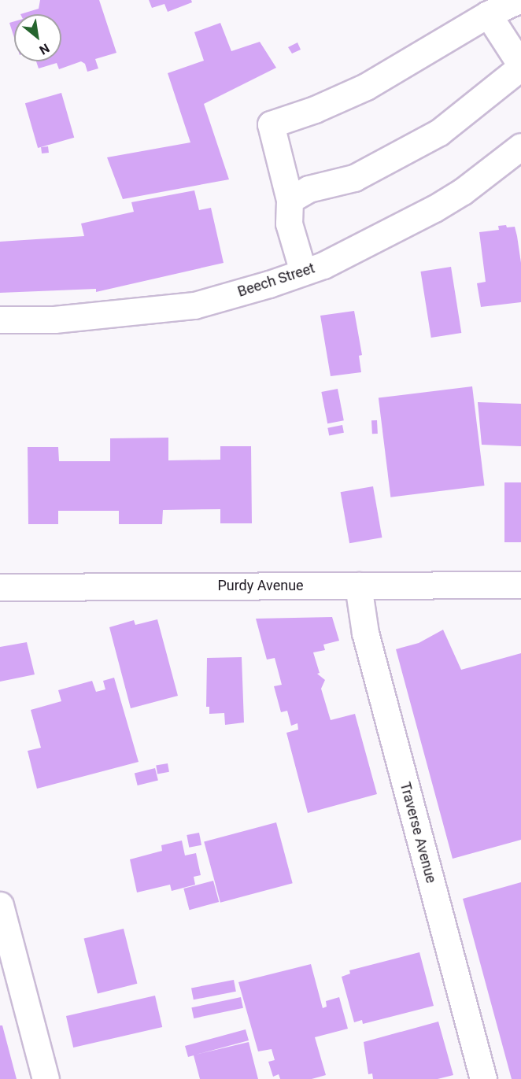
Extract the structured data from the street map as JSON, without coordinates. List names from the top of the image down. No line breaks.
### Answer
{"streets":{"street":["Beech Street","Purdy Avenue","Traverse Avenue"]},"crossings":[["Purdy Avenue","Traverse Avenue"]],"north":"bottom right"}
